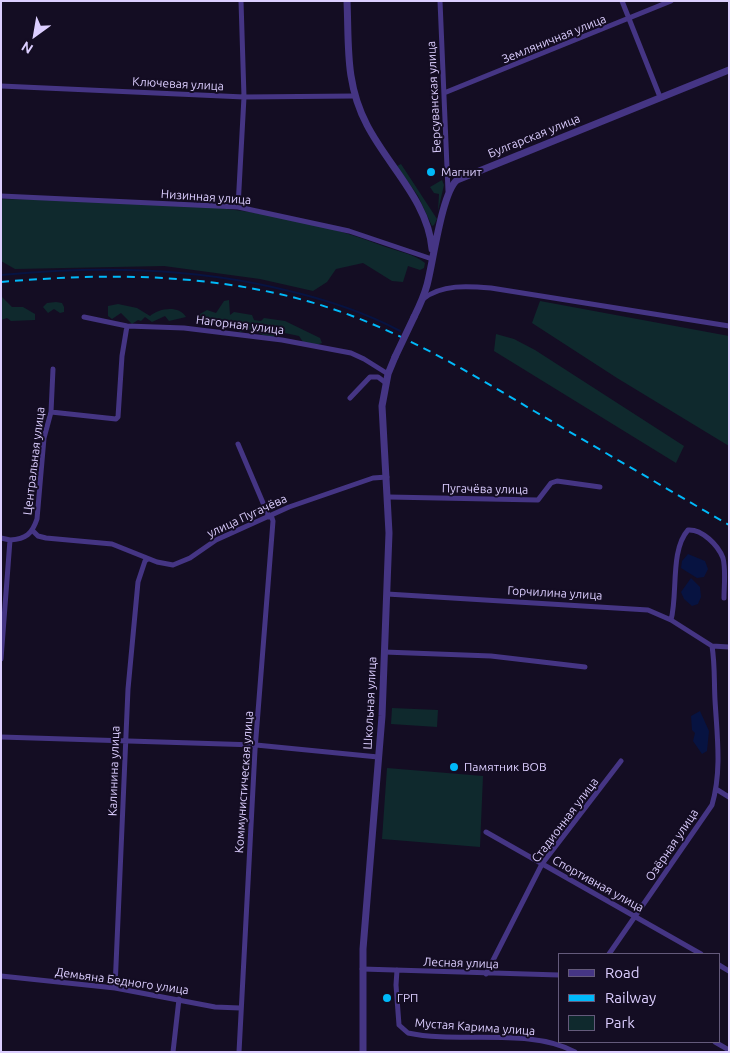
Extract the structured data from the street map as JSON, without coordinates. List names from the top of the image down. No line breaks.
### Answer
{"streets":{"street":["Земляничная улица","Ключевая улица","Берсуванская улица","Булгарская улица","Низинная улица","Нагорная улица","Центральная улица","Пугачёва улица","улица Пугачёва","Горчилина улица","Школьная улица","Калинина улица","Коммунистическая улица","Стадионная улица","Озёрная улица","Спортивная улица","Лесная улица","Демьяна Бедного улица","Мустая Карима улица"]},"crossings":[["Земляничная улица","Берсуванская улица"],["Берсуванская улица","Булгарская улица"],["Нагорная улица","Школьная улица"],["Центральная улица","улица Пугачёва"],["Пугачёва улица","Школьная улица"],["улица Пугачёва","Школьная улица"],["улица Пугачёва","Калинина улица"],["улица Пугачёва","Коммунистическая улица"],["Горчилина улица","Школьная улица"],["Горчилина улица","Озёрная улица"],["Школьная улица","Лесная улица"],["Калинина улица","Демьяна Бедного улица"],["Коммунистическая улица","Демьяна Бедного улица"],["Стадионная улица","Спортивная улица"],["Стадионная улица","Лесная улица"],["Озёрная улица","Спортивная улица"],["Лесная улица","Мустая Карима улица"]],"places":["Магнит","Памятник ВОВ","ГРП"],"legend":["Road","Railway","Park"],"north":"bottom left"}
